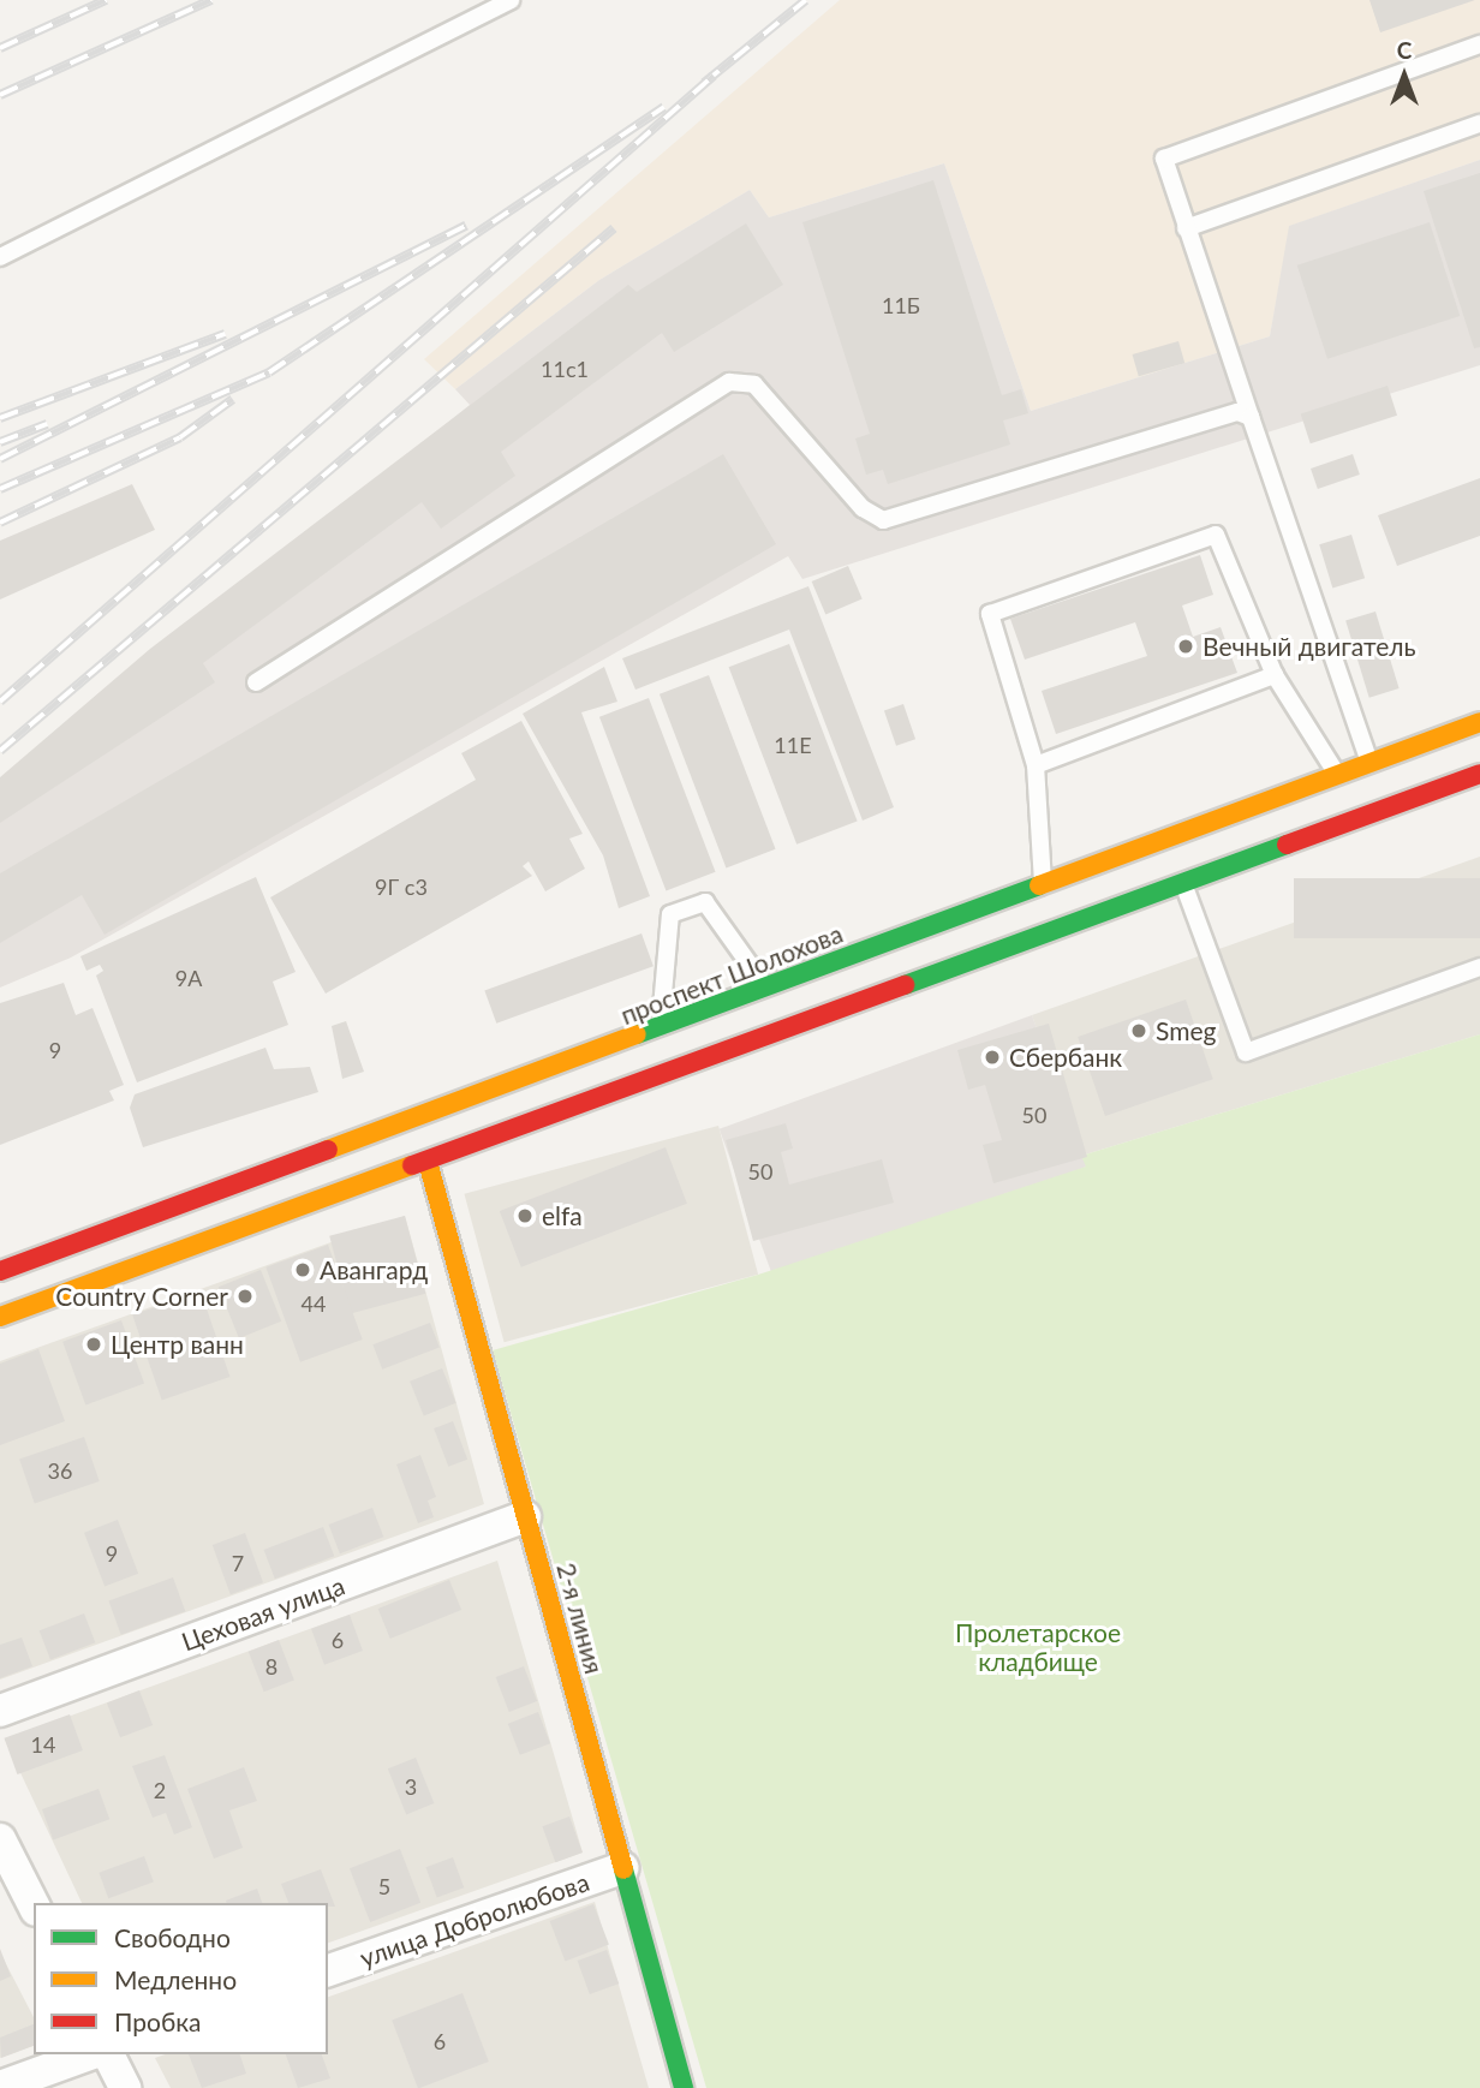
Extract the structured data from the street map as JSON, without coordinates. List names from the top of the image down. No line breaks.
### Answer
{"streets":{"main road":["проспект Шолохова","2-я линия"],"street":["Цеховая улица","улица Добролюбова"]},"crossings":[["Цеховая улица","2-я линия"],["2-я линия","улица Добролюбова"]],"parks":["Пролетарское кладбище"],"places":["Вечный двигатель","Smeg","Сбербанк","elfa","Авангард","Country Corner","Центр ванн"],"house_numbers":["11Б","11с1","11Е","9Г с3","9А","9","50","50","44","36","9","7","6","8","14","3","2","5","6"],"legend":["Свободно","Медленно","Пробка"],"north":"top"}
